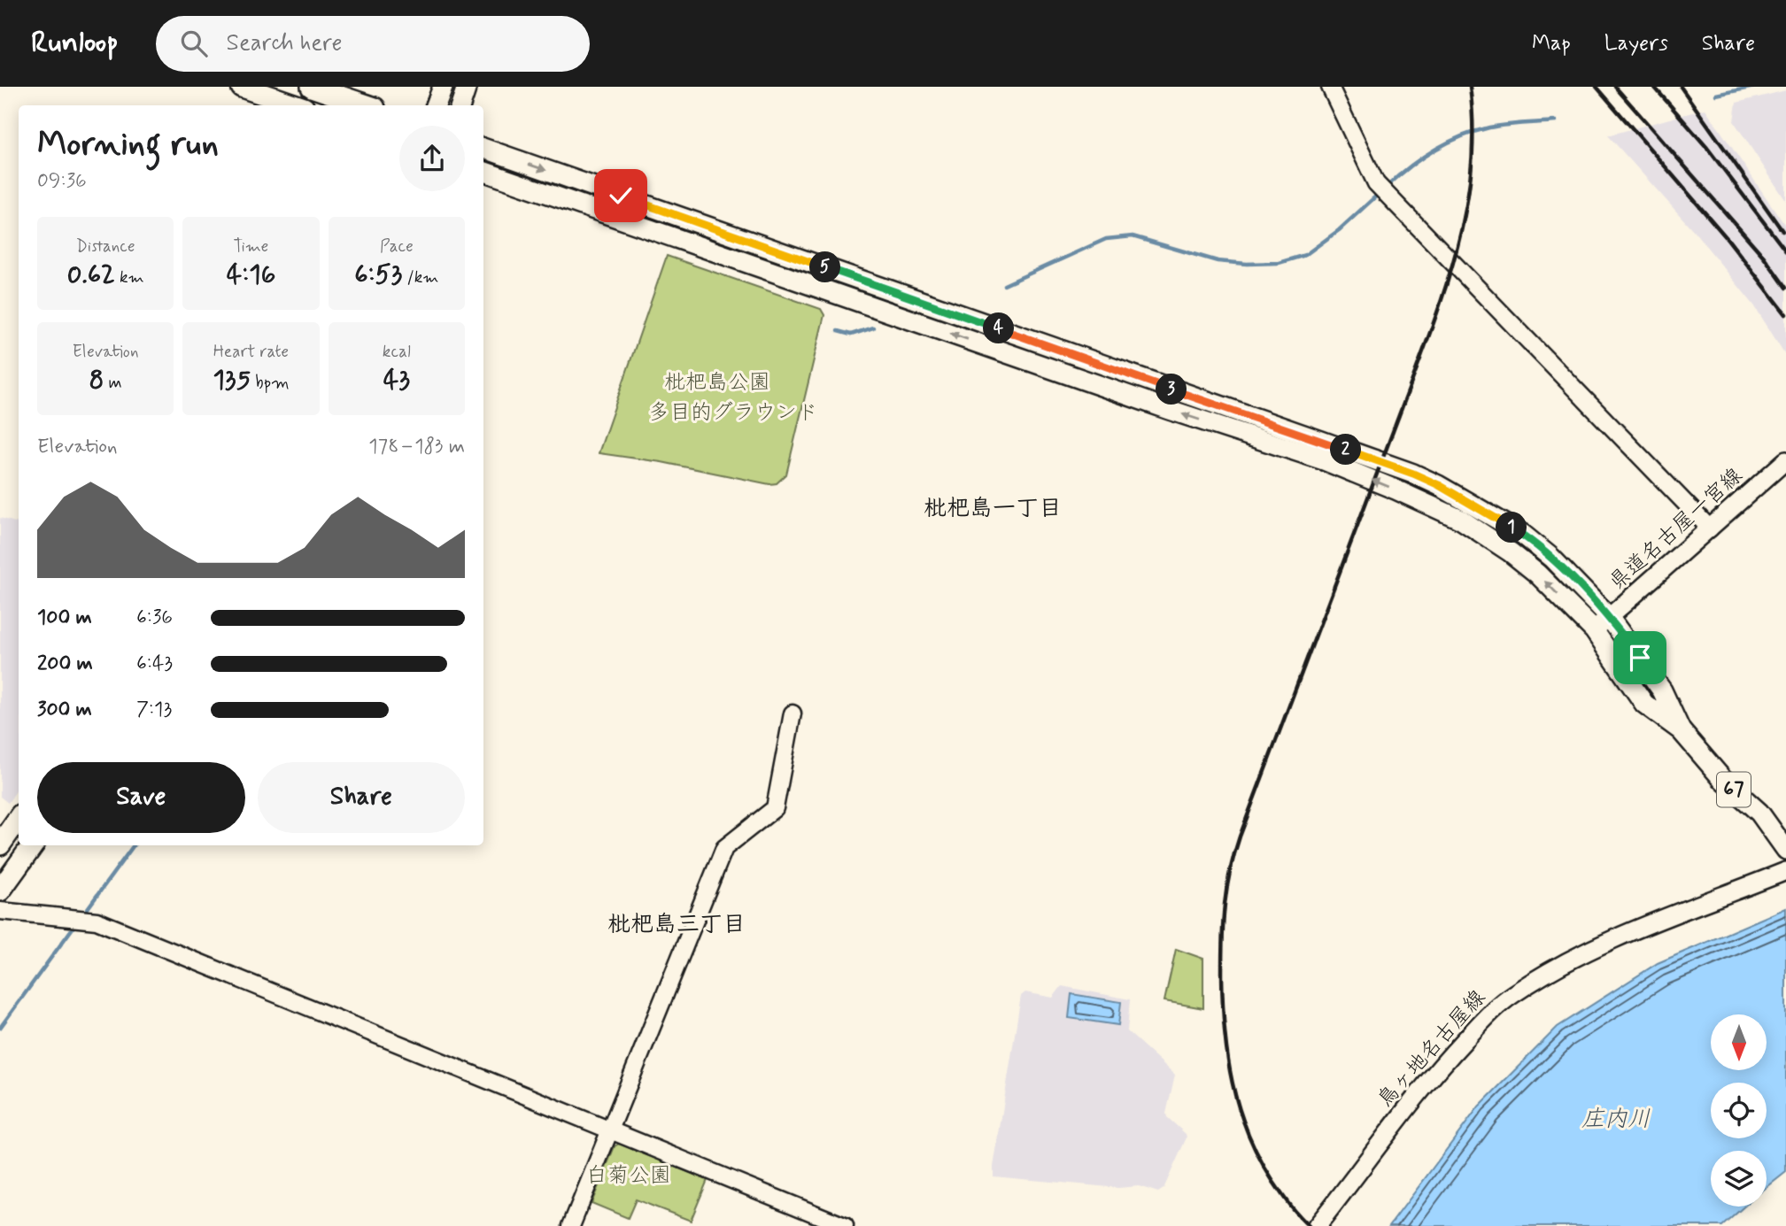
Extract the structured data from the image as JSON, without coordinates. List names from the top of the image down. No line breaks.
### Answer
{"streets":{"main road":["県道名古屋一宮線","67","鳥ヶ地名古屋線"]},"crossings":[["県道名古屋一宮線","67"]],"districts":["枇杷島一丁目","枇杷島三丁目"],"water":["庄内川"],"parks":["枇杷島公園","多目的グラウンド","白菊公園"],"north":"bottom","page":{"header":"Runloop","search":"Search here","nav":["Map","Layers","Share"],"heading":["Morning run","09:36"],"stats":[["Distance","0.62 km"],["Time","4:16"],["Pace","6:53 /km"],["Elevation","8 m"],["Heart rate","135 bpm"],["kcal","43"]],"pins":["5","4","3","2","1"],"chart":["Elevation","178–183 m"],"list":[{"name":"100 m","note":"6:36"},{"name":"200 m","note":"6:43"},{"name":"300 m","note":"7:13"}],"buttons":["Save","Share"]}}
